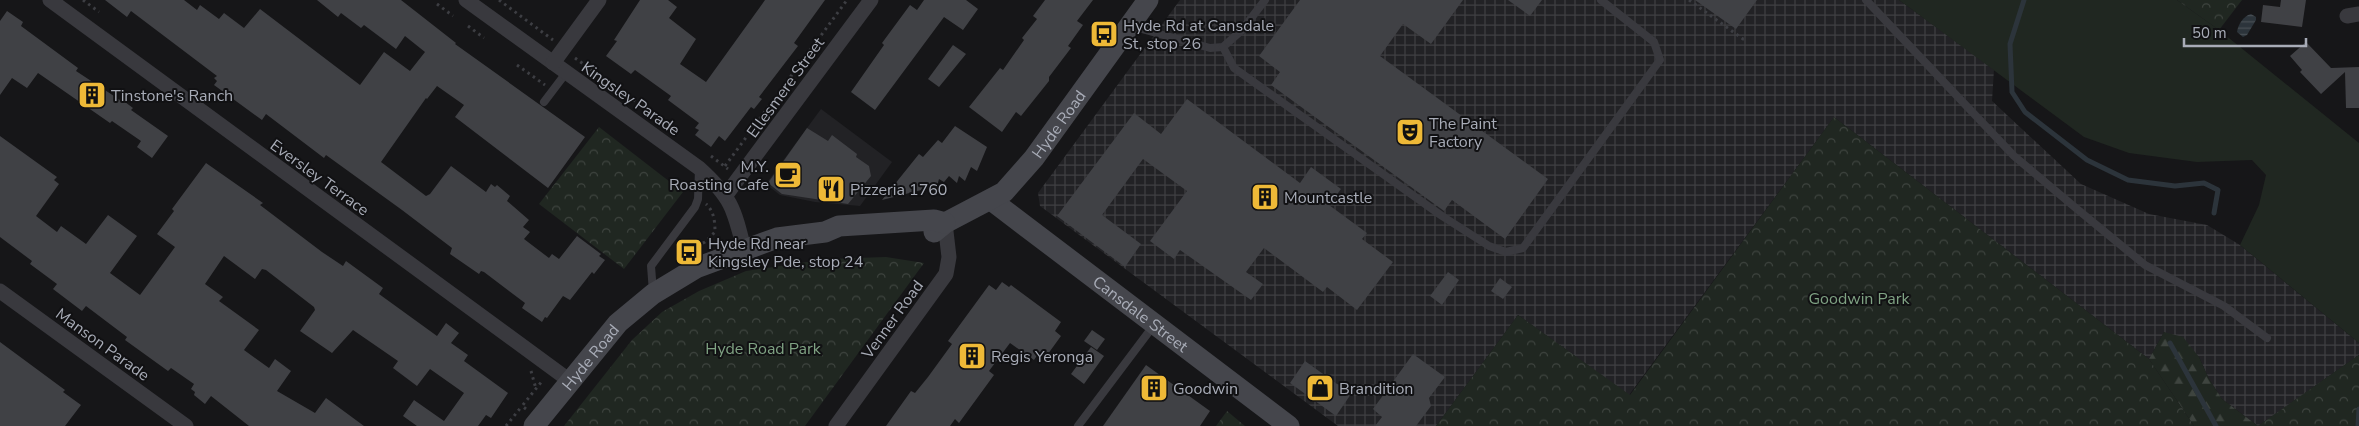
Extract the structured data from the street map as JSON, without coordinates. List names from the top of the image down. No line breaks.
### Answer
{"streets":{"street":["Ellesmere Street","Kingsley Parade","Hyde Road","Eversley Terrace","Cansdale Street","Venner Road","Manson Parade"]},"crossings":[["Ellesmere Street","Kingsley Parade"],["Kingsley Parade","Hyde Road"],["Hyde Road","Eversley Terrace"],["Hyde Road","Cansdale Street"],["Hyde Road","Venner Road"]],"parks":["Goodwin Park","Hyde Road Park"],"places":{"bus stop":["Hyde Rd at Cansdale St, stop 26","Hyde Rd near Kingsley Pde, stop 24"],"building":["Tinstone's Ranch","Mountcastle","Regis Yeronga","Goodwin"],"theatre":["The Paint Factory"],"cafe":["M.Y. Roasting Cafe"],"restaurant":["Pizzeria 1760"],"shop":["Brandition"]},"scale_bar":"50 m"}
